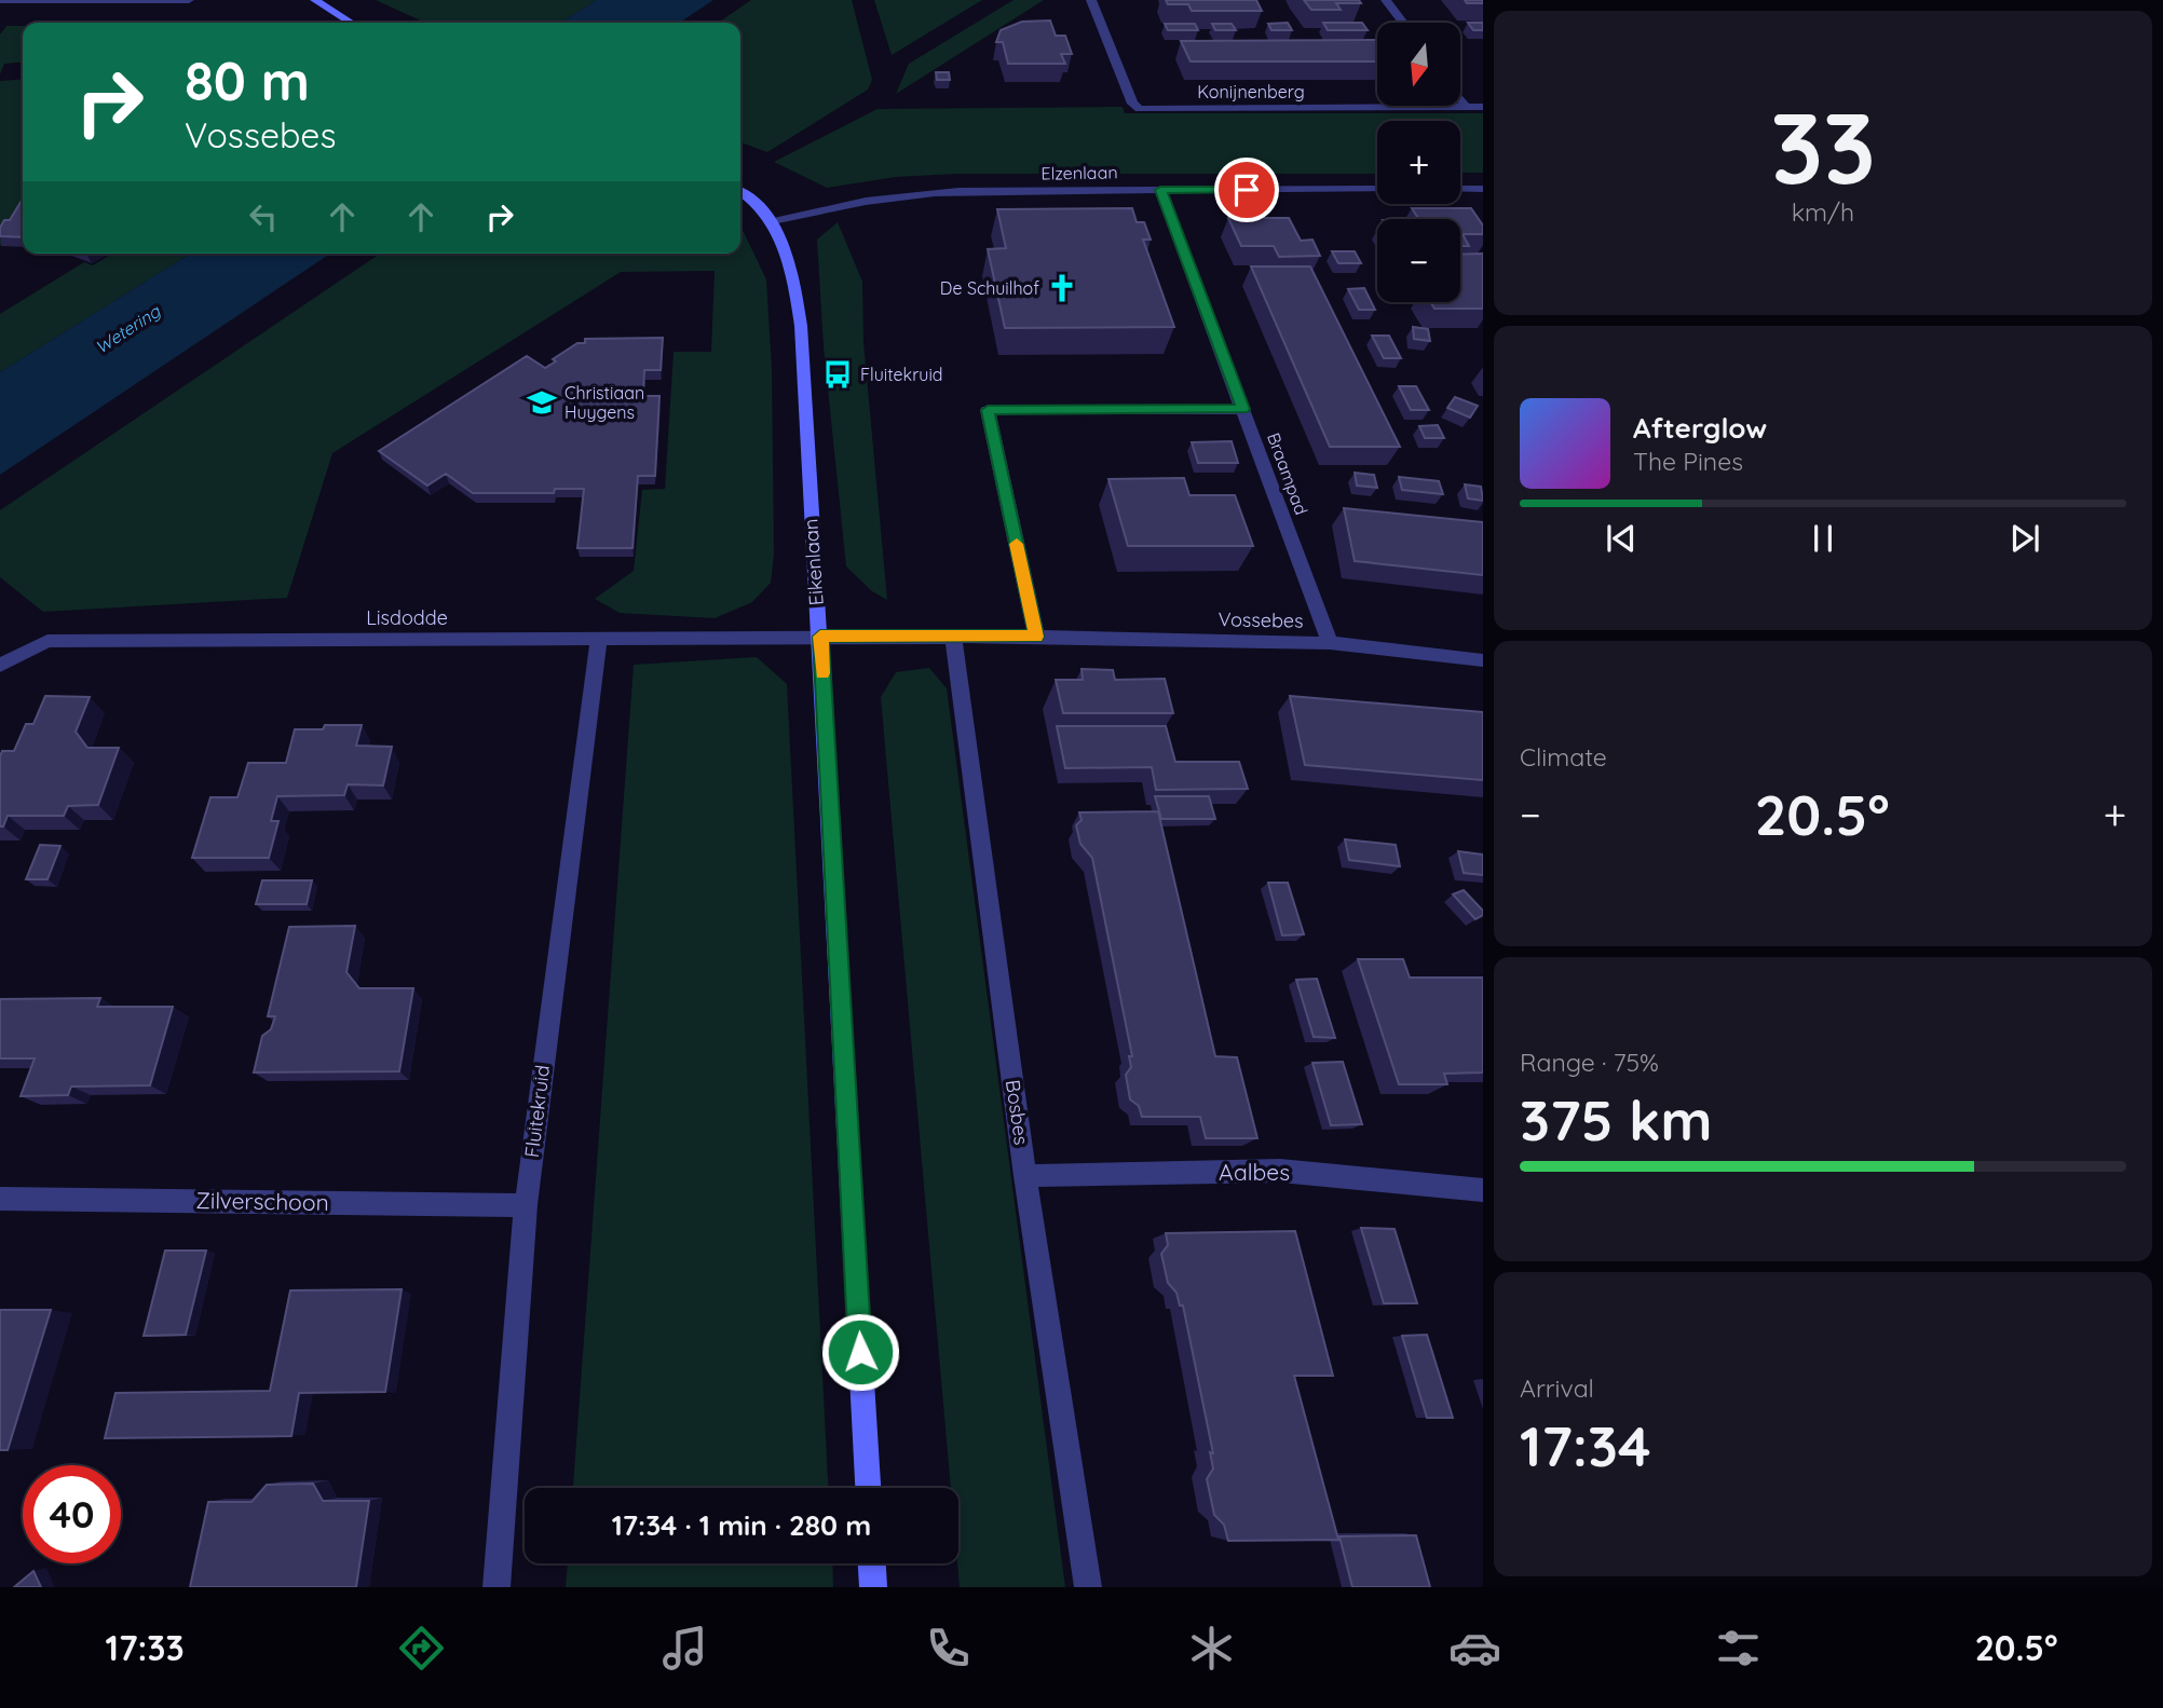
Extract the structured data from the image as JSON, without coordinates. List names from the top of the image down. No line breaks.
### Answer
{"streets":{"street":["Konijnenberg","Elzenlaan","Braampad","Eikenlaan","Lisdodde","Vossebes","Fluitekruid","Bosbes","Aalbes","Zilverschoon"]},"crossings":[["Elzenlaan","Braampad"],["Elzenlaan","Eikenlaan"],["Braampad","Vossebes"],["Eikenlaan","Lisdodde"],["Eikenlaan","Vossebes"],["Lisdodde","Vossebes"],["Lisdodde","Fluitekruid"],["Vossebes","Bosbes"],["Fluitekruid","Zilverschoon"],["Bosbes","Aalbes"]],"water":["Wetering"],"places":{"church":["De Schuilhof"],"bus stop":["Fluitekruid"],"school or university":["Christiaan Huygens"]},"north":"bottom","page":{"tile":[["33","km/h"],"Climate",["Range · 75%","375 km"],["Arrival","17:34"]],"map_buttons":["+","−"],"turn":["80 m","Vossebes"],"song":["Afterglow","The Pines"],"heat":["−","20.5°","+"],"limit":"40","trip":"17:34 · 1 min · 280 m","tabs":["17:33","20.5°"]}}
